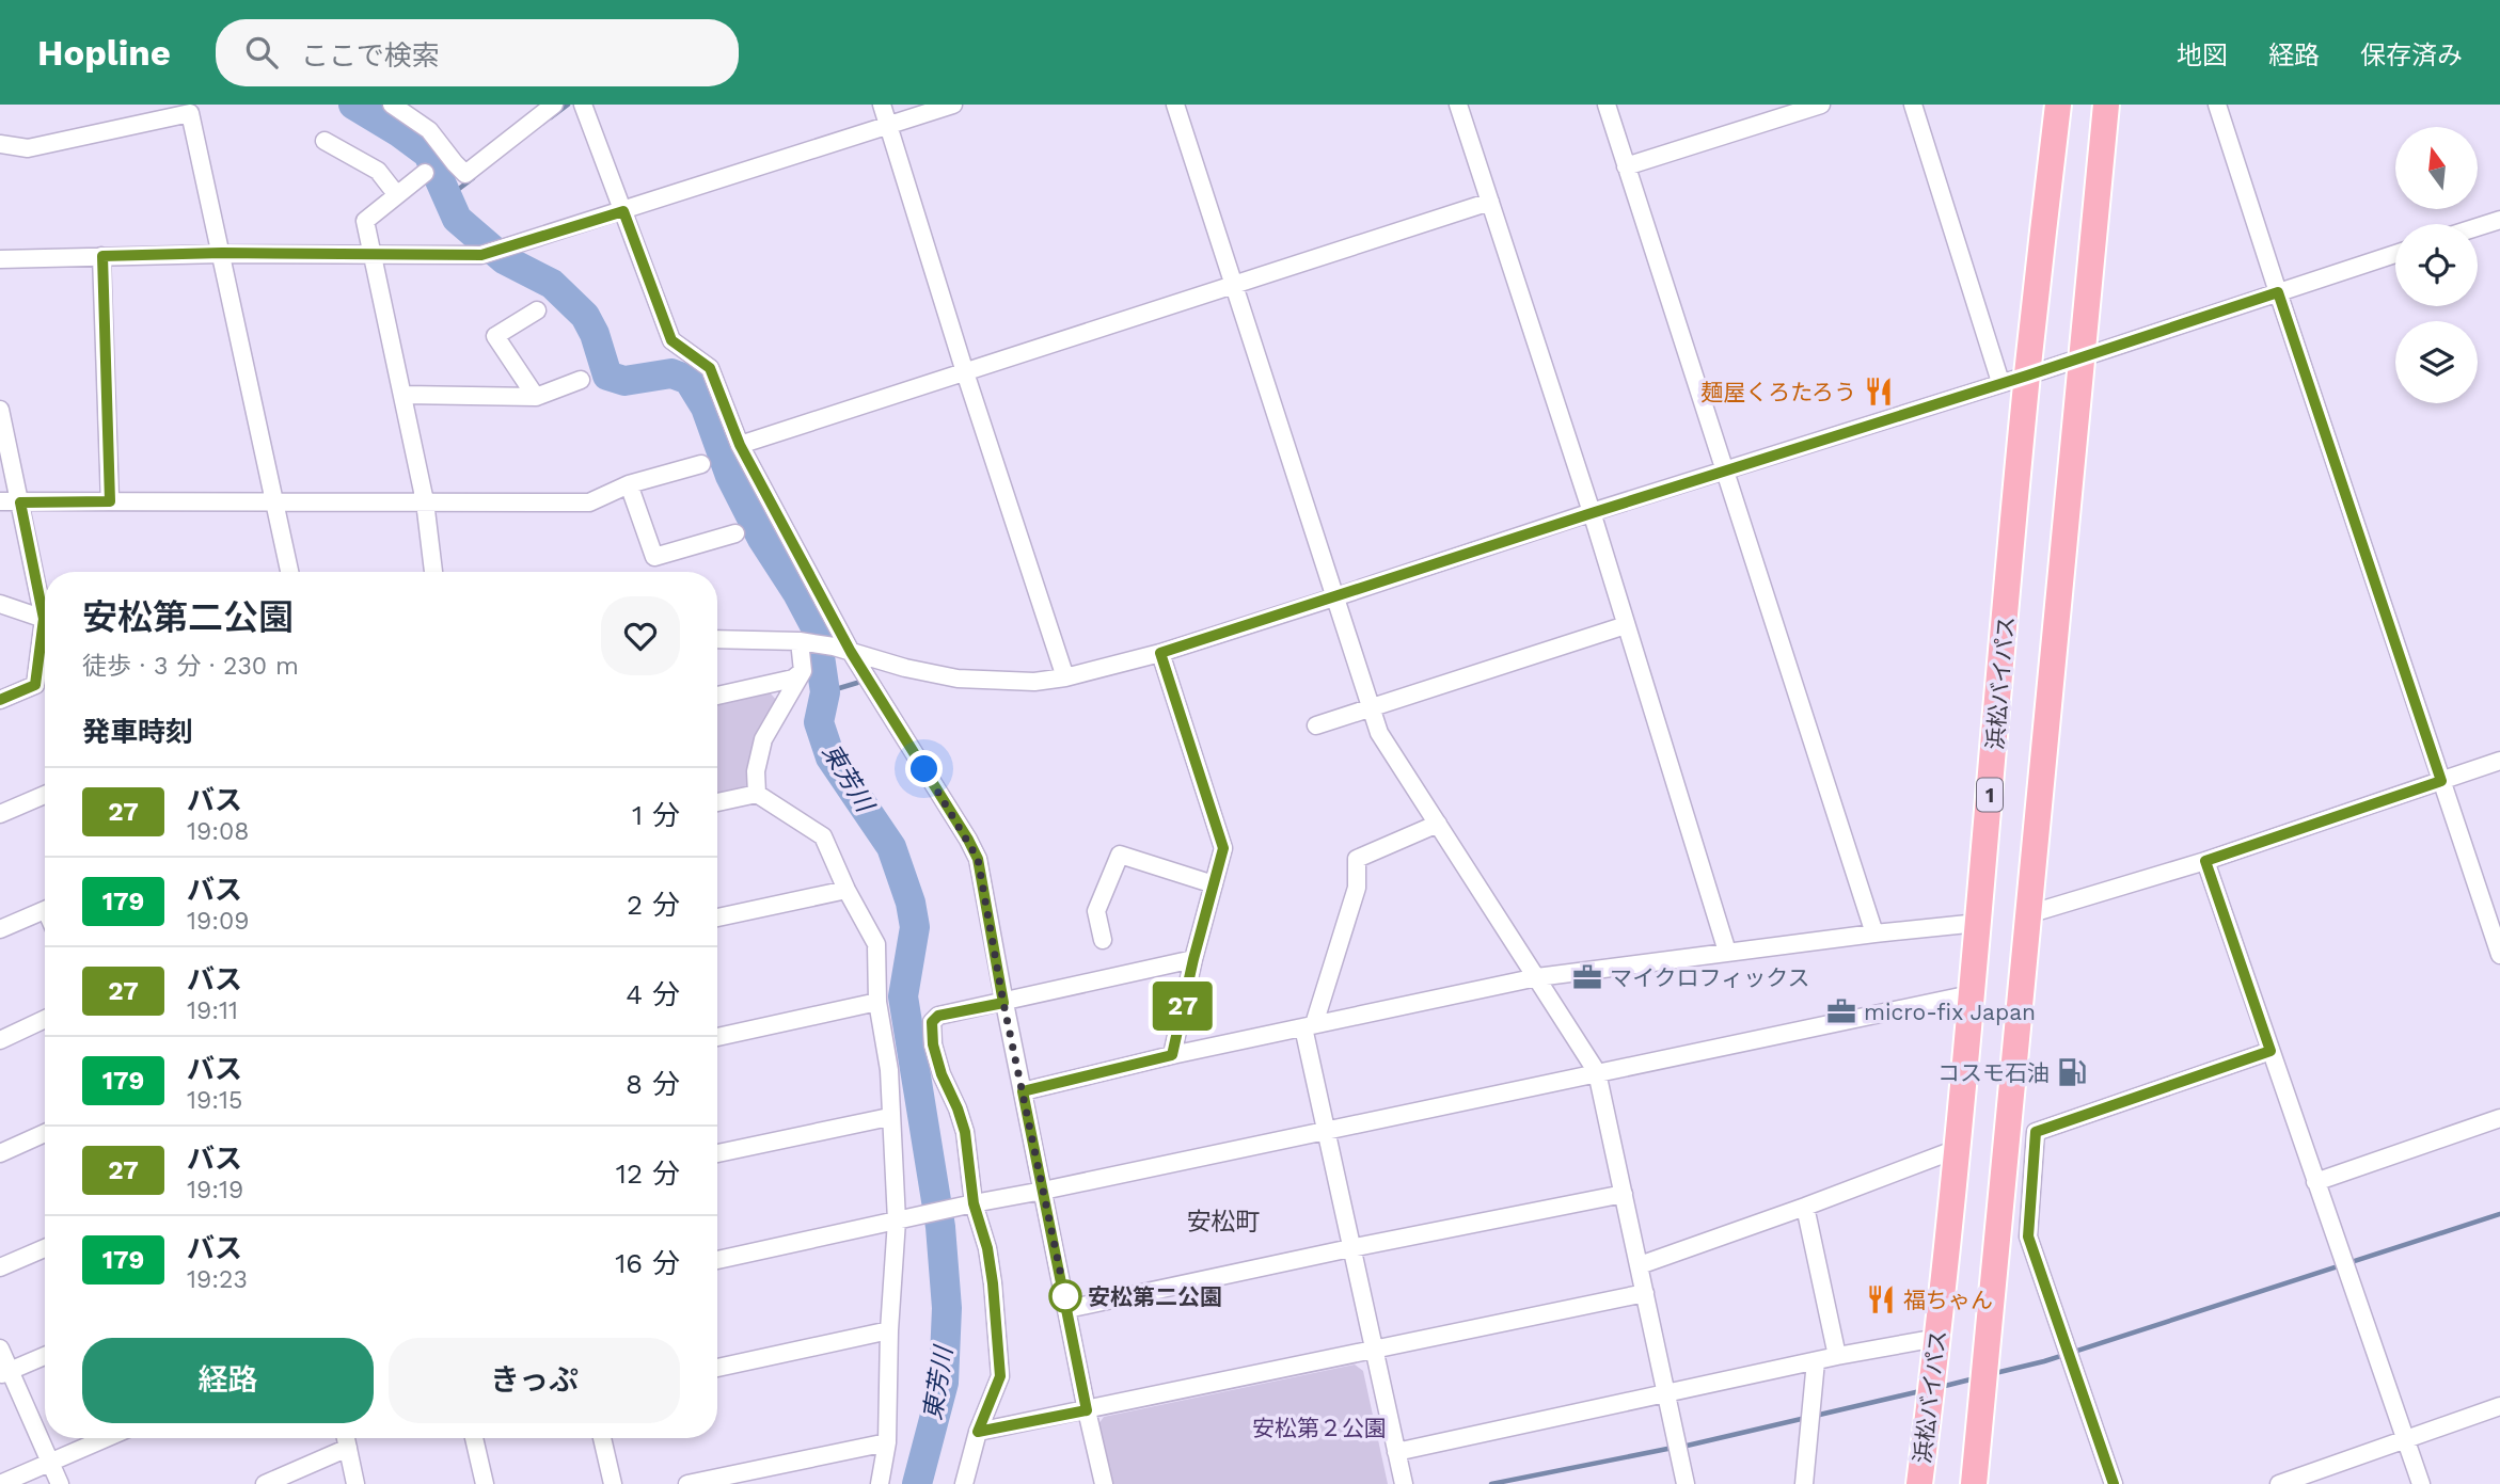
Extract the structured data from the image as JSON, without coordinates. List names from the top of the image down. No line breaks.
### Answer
{"streets":{"highway":["浜松バイパス","1"]},"districts":["安松町"],"water":["東芳川"],"parks":["安松第２公園"],"places":{"restaurant":["麺屋くろたろう","福ちゃん"],"office":["マイクロフィックス","micro-fix Japan"],"fuel station":["コスモ石油"],"other":["安松第二公園"]},"lines":["bus line 27"],"north":"top","page":{"header":"Hopline","search":"ここで検索","nav":["地図","経路","保存済み"],"on_map":"27","heading":[["安松第二公園","徒歩 · 3 分 · 230 m"],"発車時刻"],"list":[{"mark":"27","name":"バス","note":"19:08","value":"1 分"},{"mark":"179","name":"バス","note":"19:09","value":"2 分"},{"mark":"27","name":"バス","note":"19:11","value":"4 分"},{"mark":"179","name":"バス","note":"19:15","value":"8 分"},{"mark":"27","name":"バス","note":"19:19","value":"12 分"},{"mark":"179","name":"バス","note":"19:23","value":"16 分"}],"buttons":["経路","きっぷ"]}}
